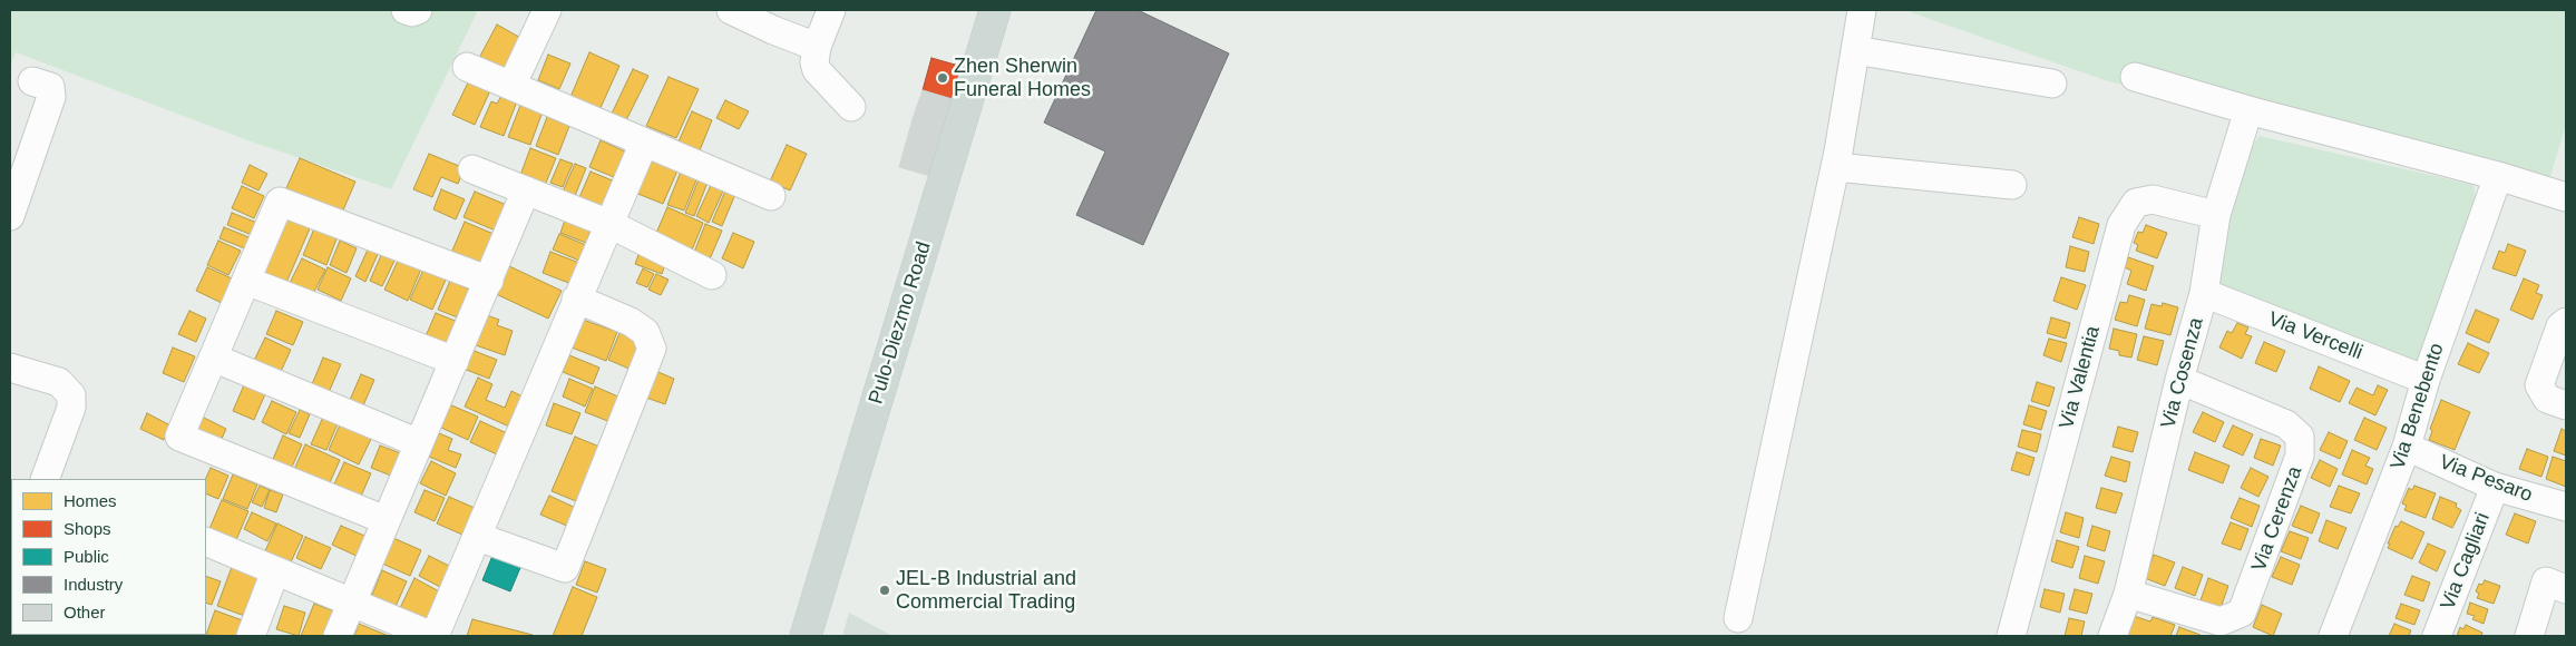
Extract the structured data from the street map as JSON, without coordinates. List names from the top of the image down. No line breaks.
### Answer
{"streets":{"main road":["Pulo-Diezmo Road"],"street":["Via Vercelli","Via Cosenza","Via Valentia","Via Benebento","Via Pesaro","Via Cerenza","Via Cagliari"]},"crossings":[["Via Vercelli","Via Cosenza"],["Via Vercelli","Via Benebento"],["Via Cosenza","Via Valentia"],["Via Cosenza","Via Cerenza"],["Via Benebento","Via Pesaro"],["Via Pesaro","Via Cagliari"]],"places":["Zhen Sherwin Funeral Homes","JEL-B Industrial and Commercial Trading"],"legend":["Homes","Shops","Public","Industry","Other"]}
